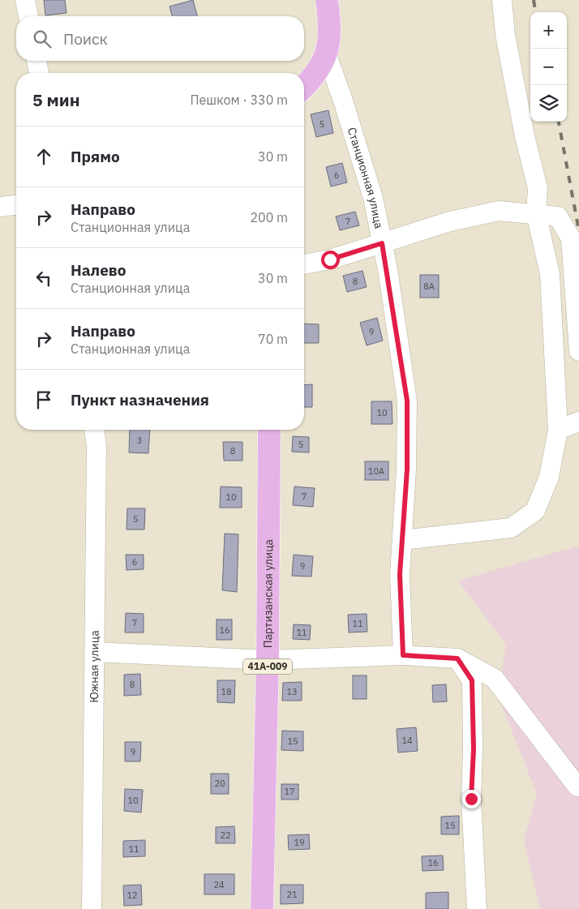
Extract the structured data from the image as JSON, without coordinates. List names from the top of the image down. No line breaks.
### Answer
{"streets":{"main road":["Станционная улица","Партизанская улица","41А-009"],"street":["Южная улица"]},"house_numbers":["5","6","7","8","8А","9","10","3","5","8","10А","7","10","5","6","9","7","11","16","11","8","18","13","14","15","9","20","17","10","15","22","19","11","16","24","21","12"],"page":{"map_buttons":["+","−"],"search":"Поиск","heading":["5 мин","Пешком · 330 m"],"list":[["Прямо","30 m"],["Направо","Станционная улица","200 m"],["Налево","Станционная улица","30 m"],["Направо","Станционная улица","70 m"],"Пункт назначения"]}}
